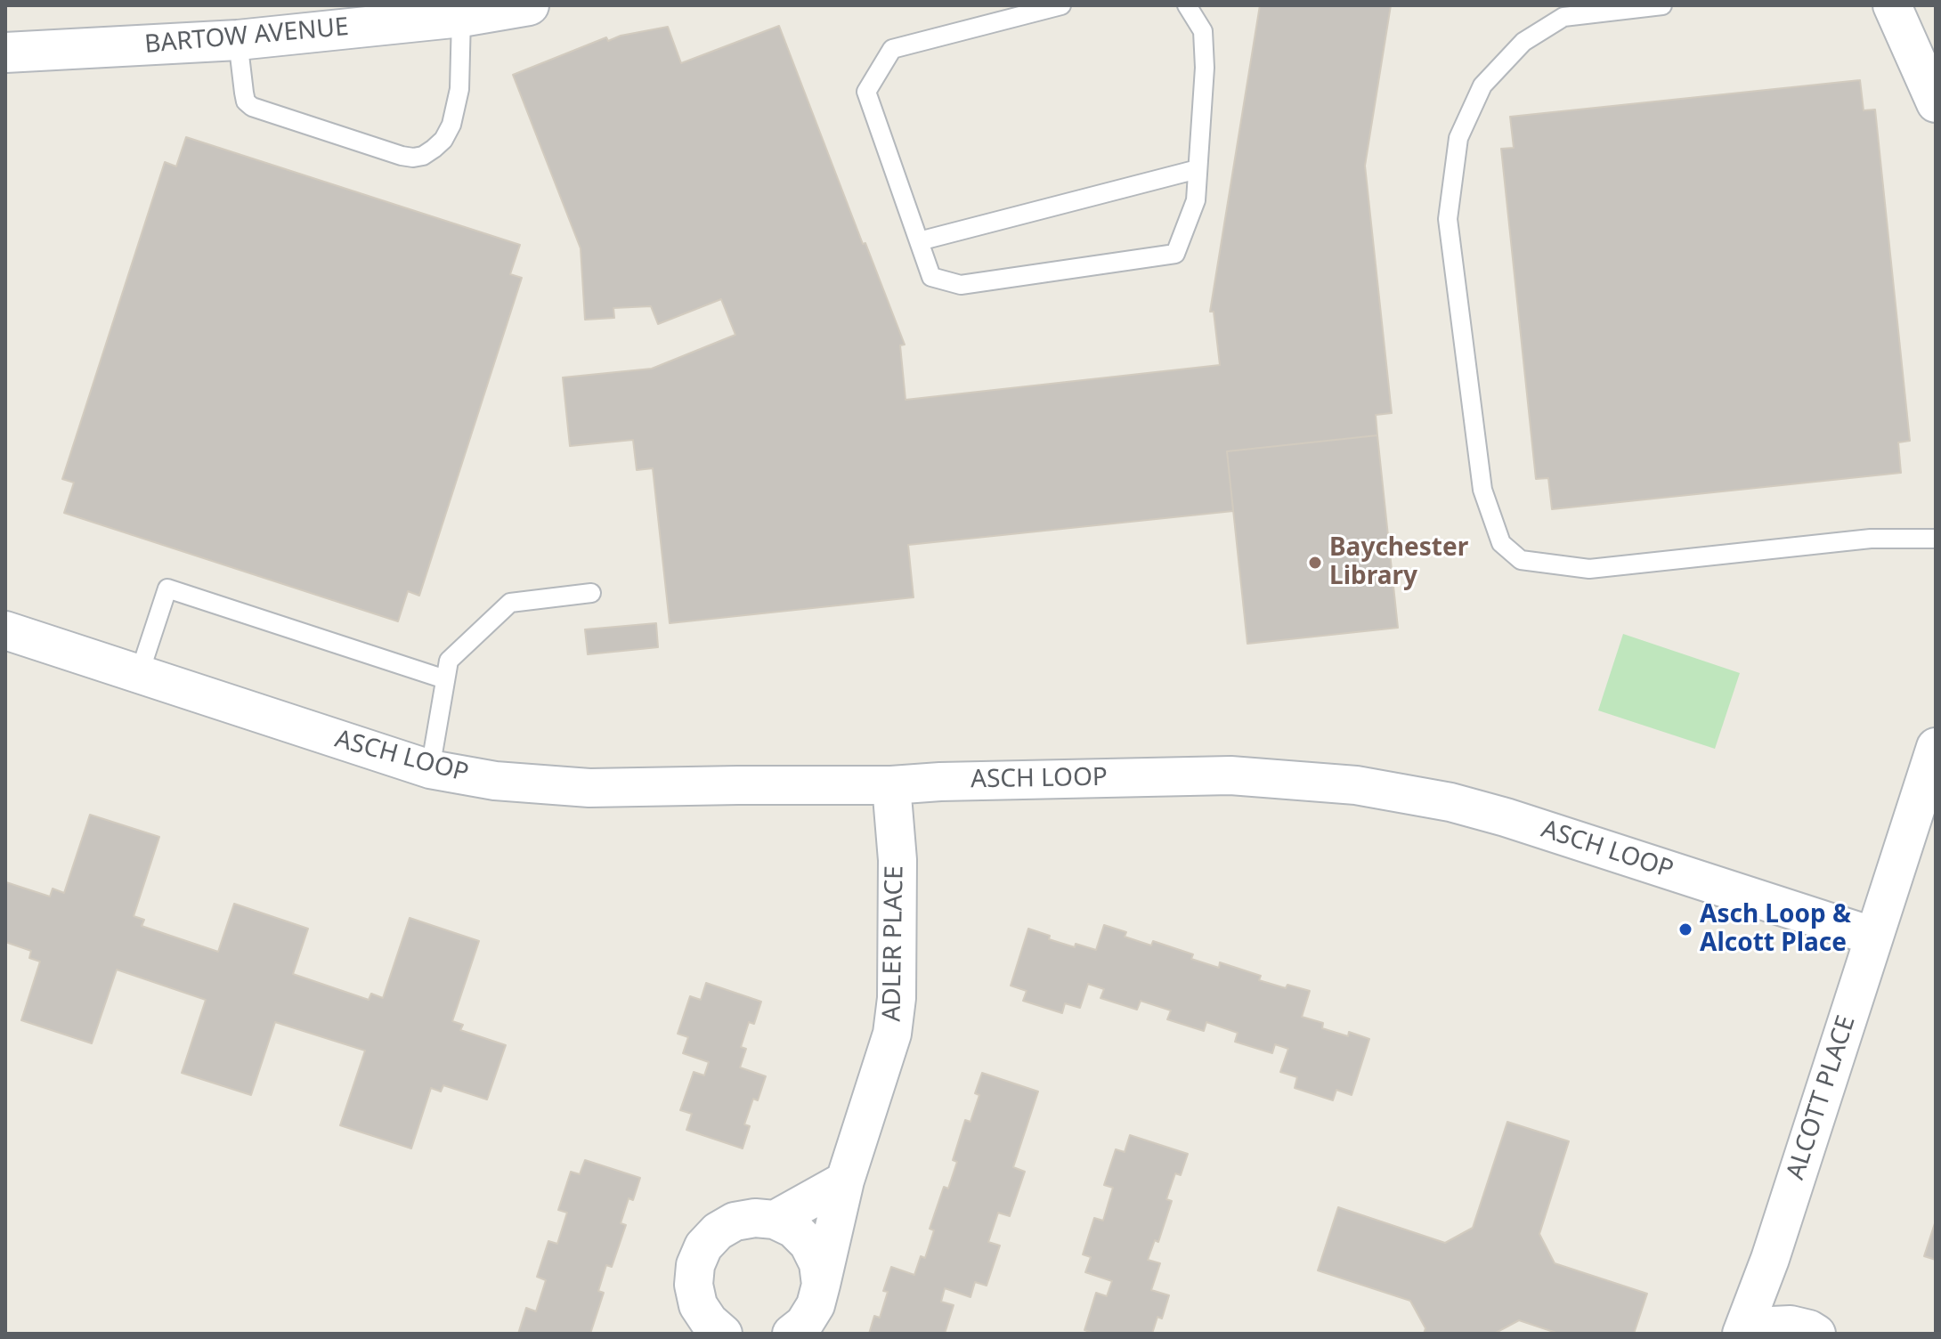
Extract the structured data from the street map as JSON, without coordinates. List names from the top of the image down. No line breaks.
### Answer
{"streets":{"main road":["BARTOW AVENUE"],"street":["ASCH LOOP","ADLER PLACE","ALCOTT PLACE"]},"crossings":[["ASCH LOOP","ADLER PLACE"],["ASCH LOOP","ALCOTT PLACE"]],"places":["Baychester Library","Asch Loop & Alcott Place"]}
